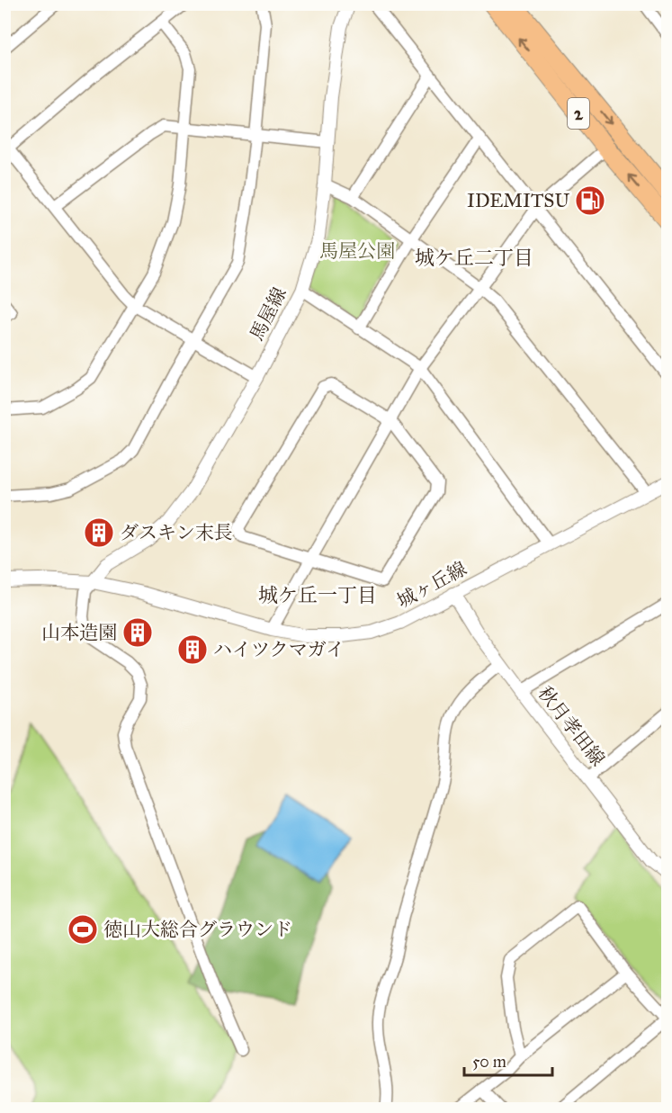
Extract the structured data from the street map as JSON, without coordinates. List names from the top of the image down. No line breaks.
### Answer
{"streets":{"highway":["2"],"street":["馬屋線","城ヶ丘線","秋月孝田線"]},"crossings":[["馬屋線","城ヶ丘線"],["城ヶ丘線","秋月孝田線"]],"districts":["城ケ丘二丁目","城ケ丘一丁目"],"parks":["馬屋公園"],"places":{"fuel station":["IDEMITSU"],"building":["ダスキン末長","山本造園","ハイツクマガイ"],"sports":["徳山大総合グラウンド"]},"scale_bar":"50 m"}
